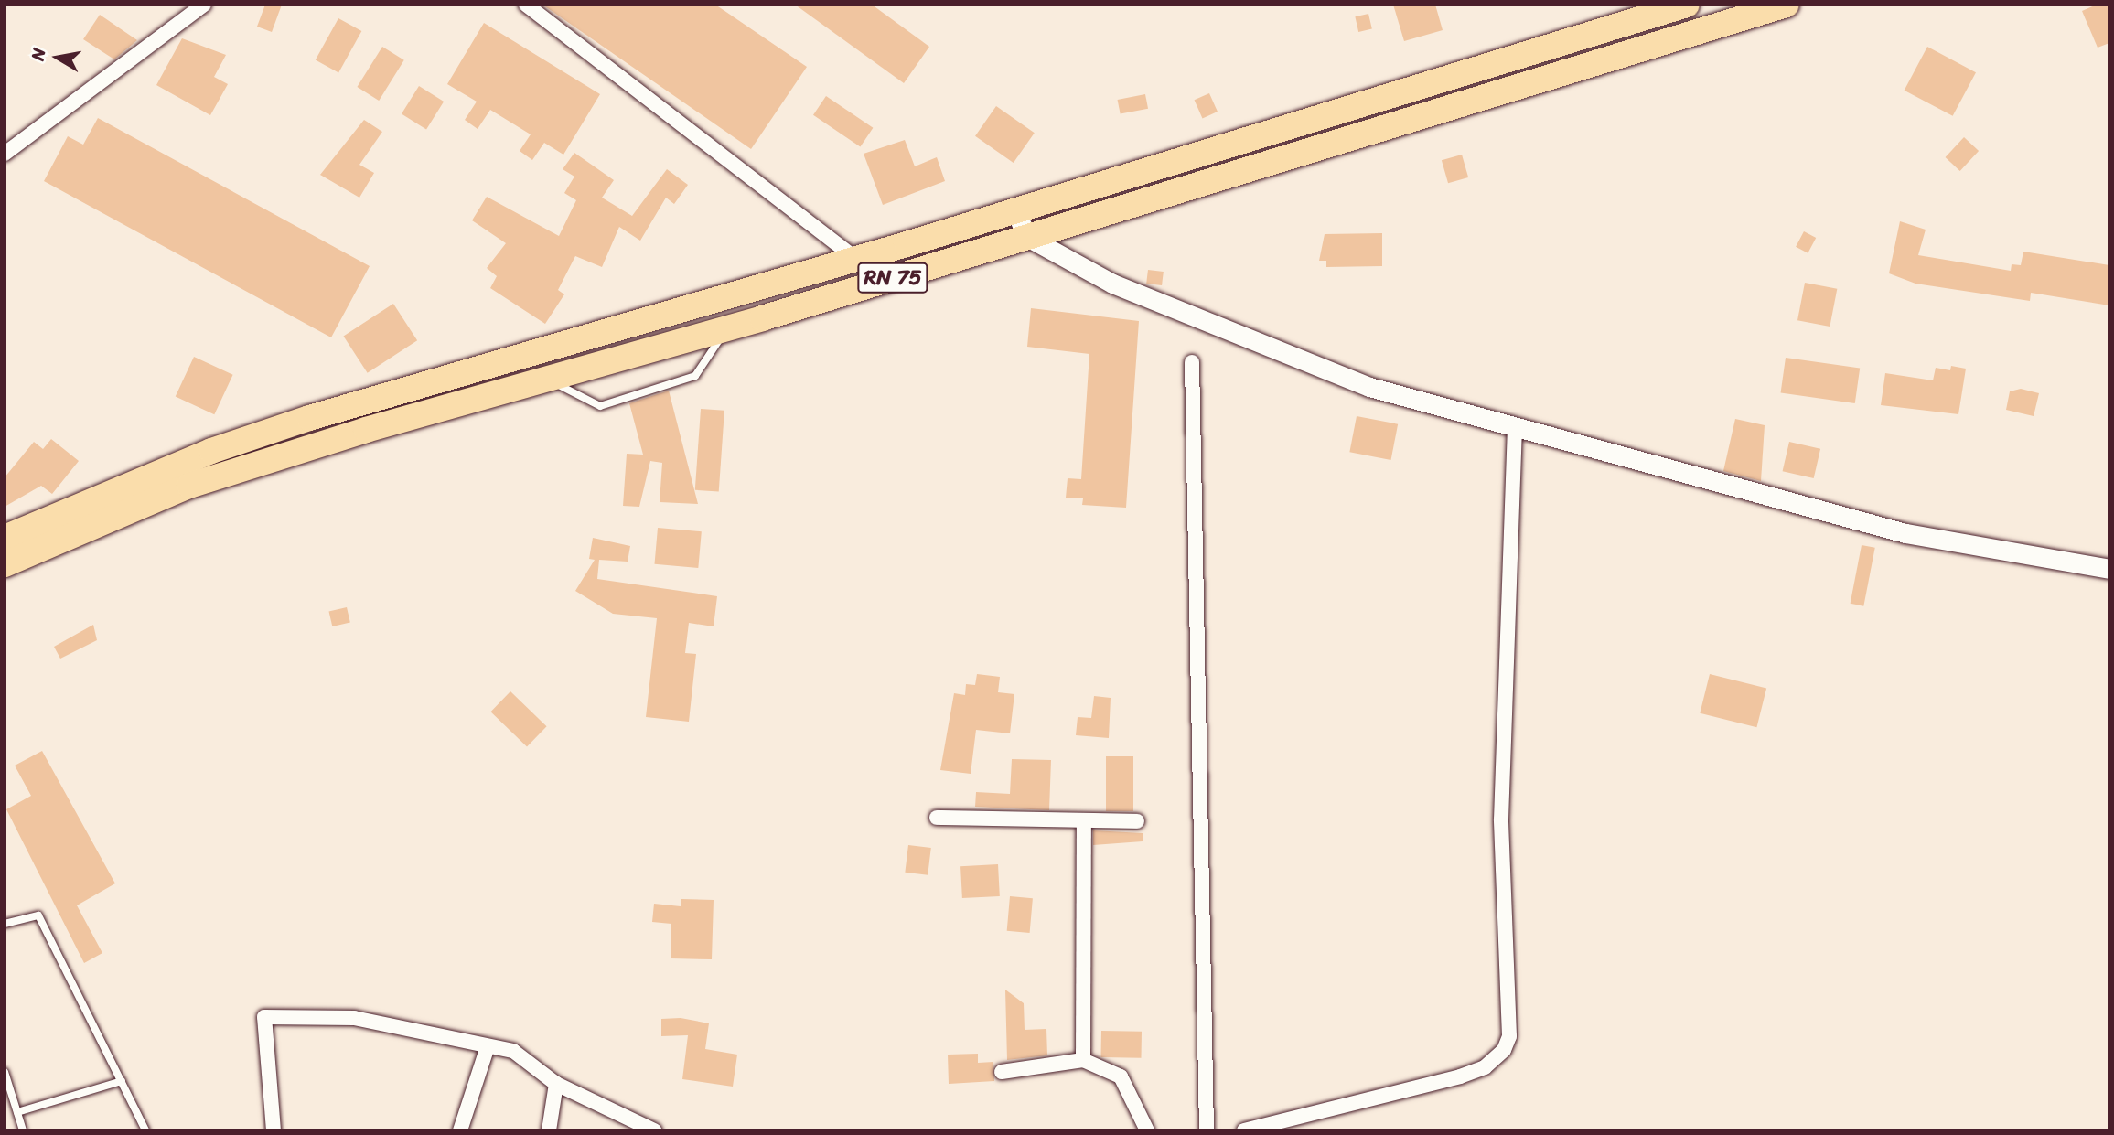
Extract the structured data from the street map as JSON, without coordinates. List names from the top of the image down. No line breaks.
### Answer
{"streets":{"highway":["RN 75"]},"north":"left"}
